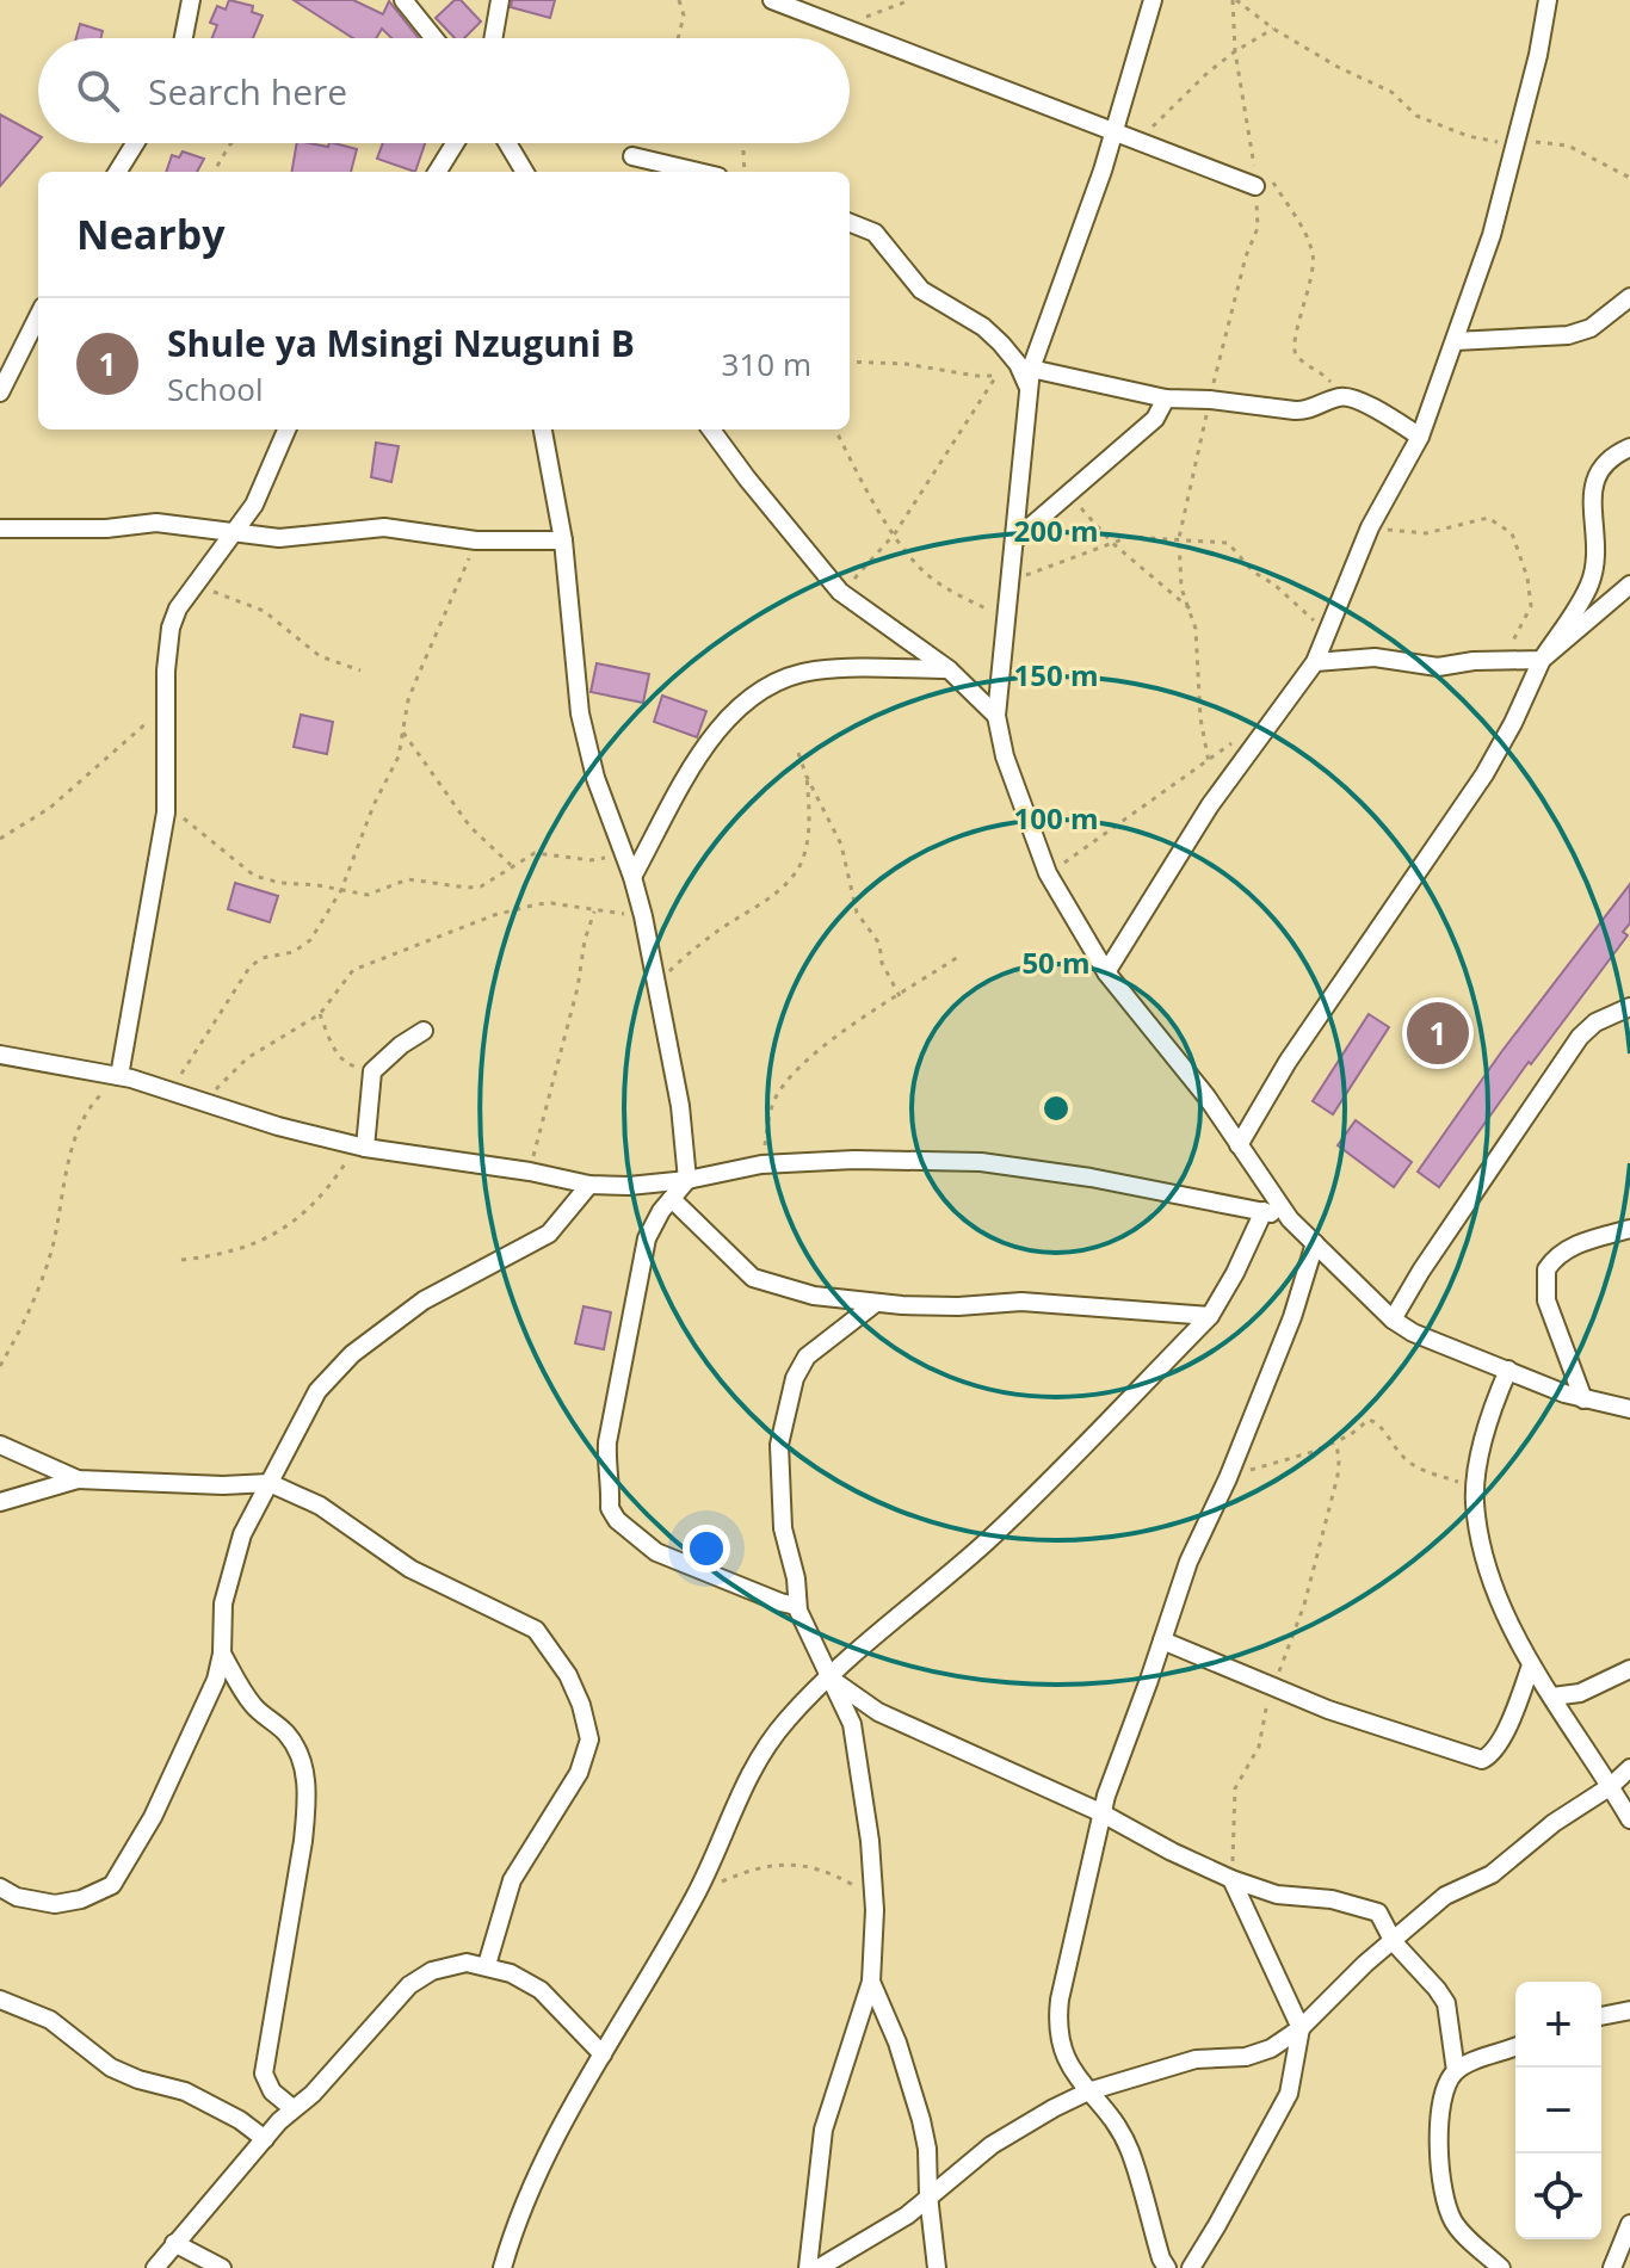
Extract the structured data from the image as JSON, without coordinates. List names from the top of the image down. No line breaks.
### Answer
{"page":{"search":"Search here","heading":"Nearby","list":[{"mark":"1","name":"Shule ya Msingi Nzuguni B","note":"School","value":"310 m"}],"pins":"1","map_buttons":["+","−"]},"rings":["200 m","150 m","100 m","50 m"]}
